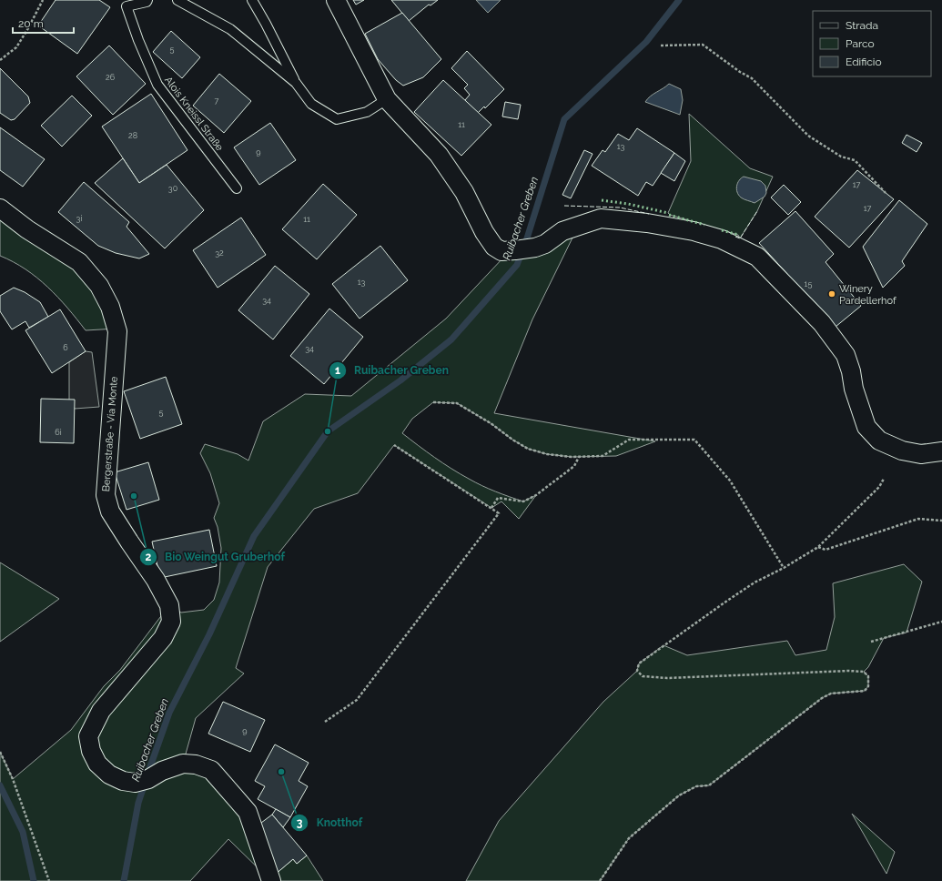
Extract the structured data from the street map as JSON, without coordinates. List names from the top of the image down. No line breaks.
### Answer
{"streets":{"street":["Bergerstraße - Via Monte"],"lane":["Alois Kneissl Straße"]},"water":["Ruibacher Greben"],"places":["Winery Pardellerhof","Ruibacher Greben","Bio Weingut Gruberhof","Knotthof"],"house_numbers":["5","26","7","11","28","13","9","17","30","17","3i","11","32","13","15","34","6","34","5","6i","9"],"legend":["Strada","Parco","Edificio"],"scale_bar":"20 m"}
